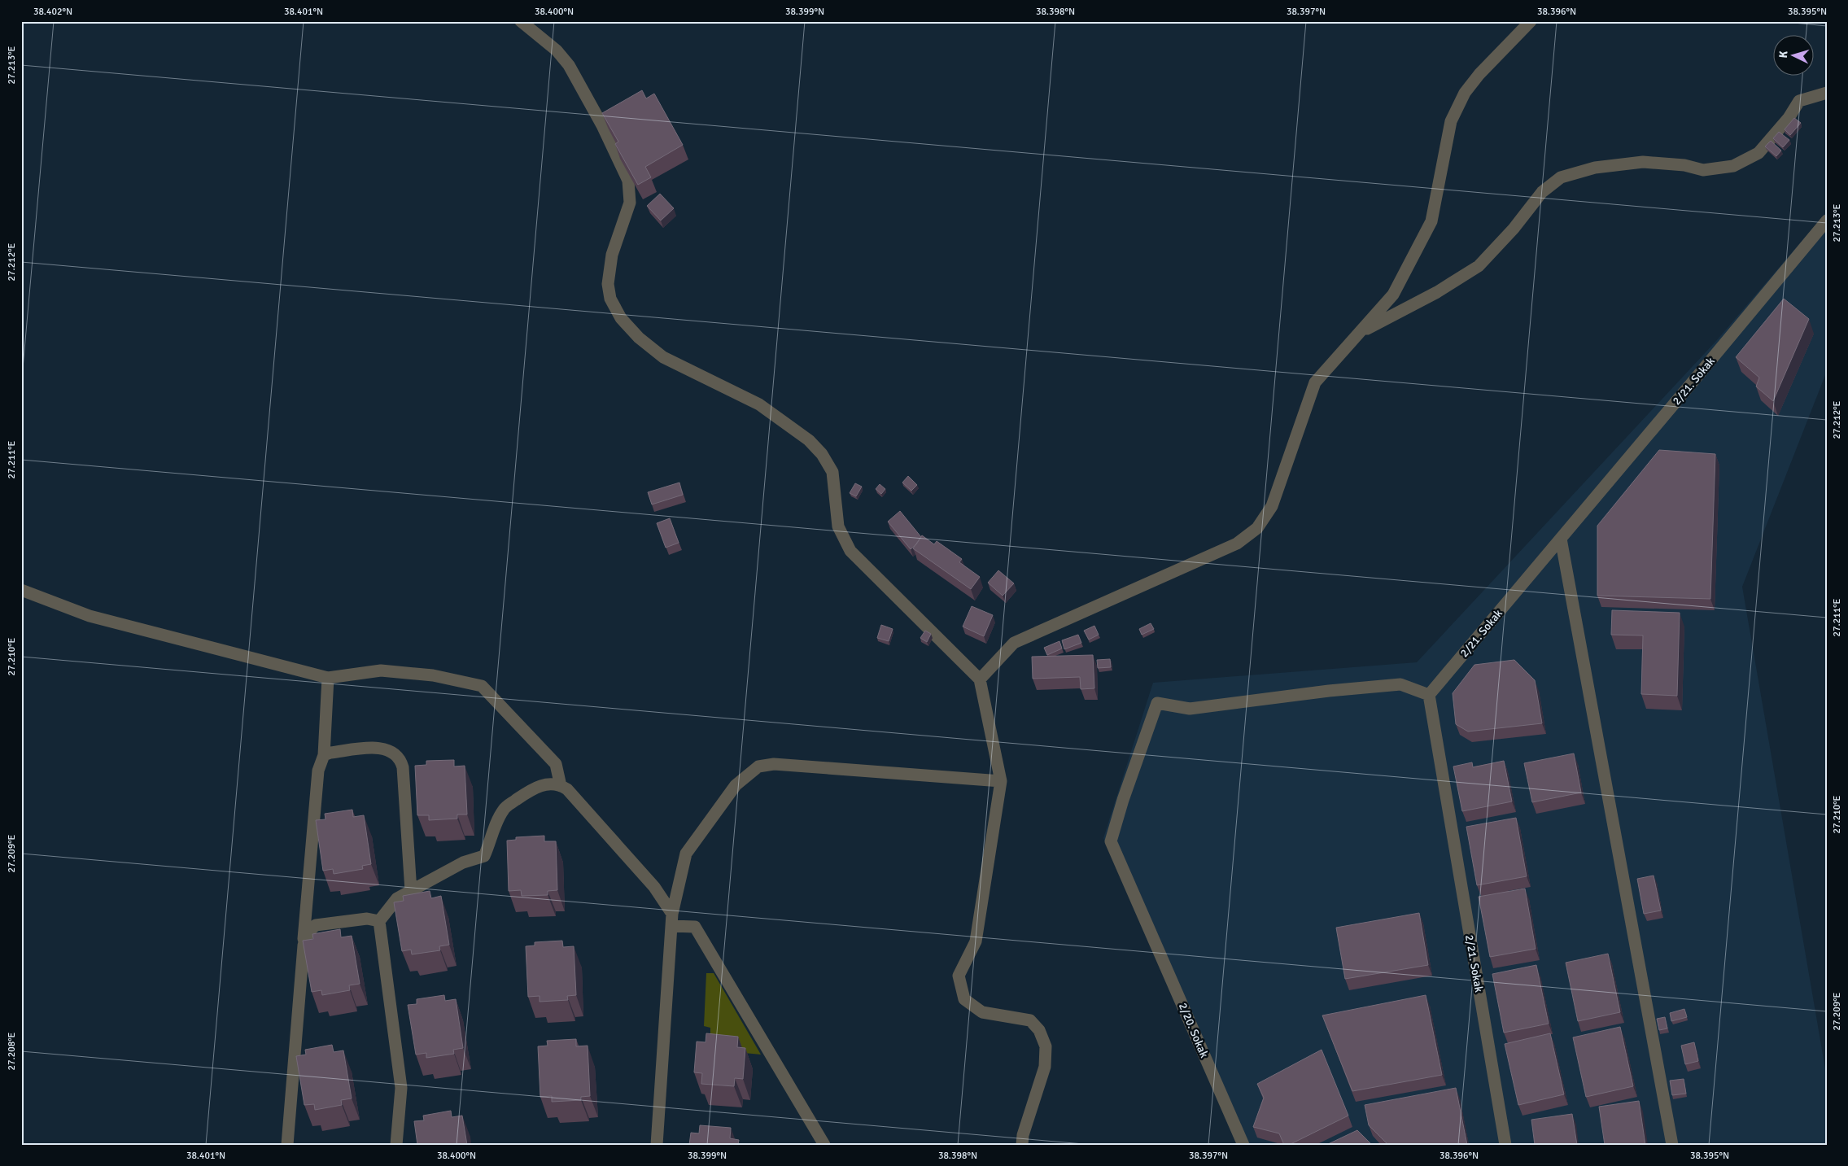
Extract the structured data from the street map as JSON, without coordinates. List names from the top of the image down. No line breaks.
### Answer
{"streets":{"street":["2/21. Sokak","2/20. Sokak"]},"crossings":[["2/21. Sokak","2/20. Sokak"]],"north":"left","coordinates":["38.402°N","38.401°N","38.400°N","38.399°N","38.398°N","38.397°N","38.396°N","38.395°N","27.213°E","27.212°E","27.211°E","27.210°E","27.209°E","27.208°E"]}
